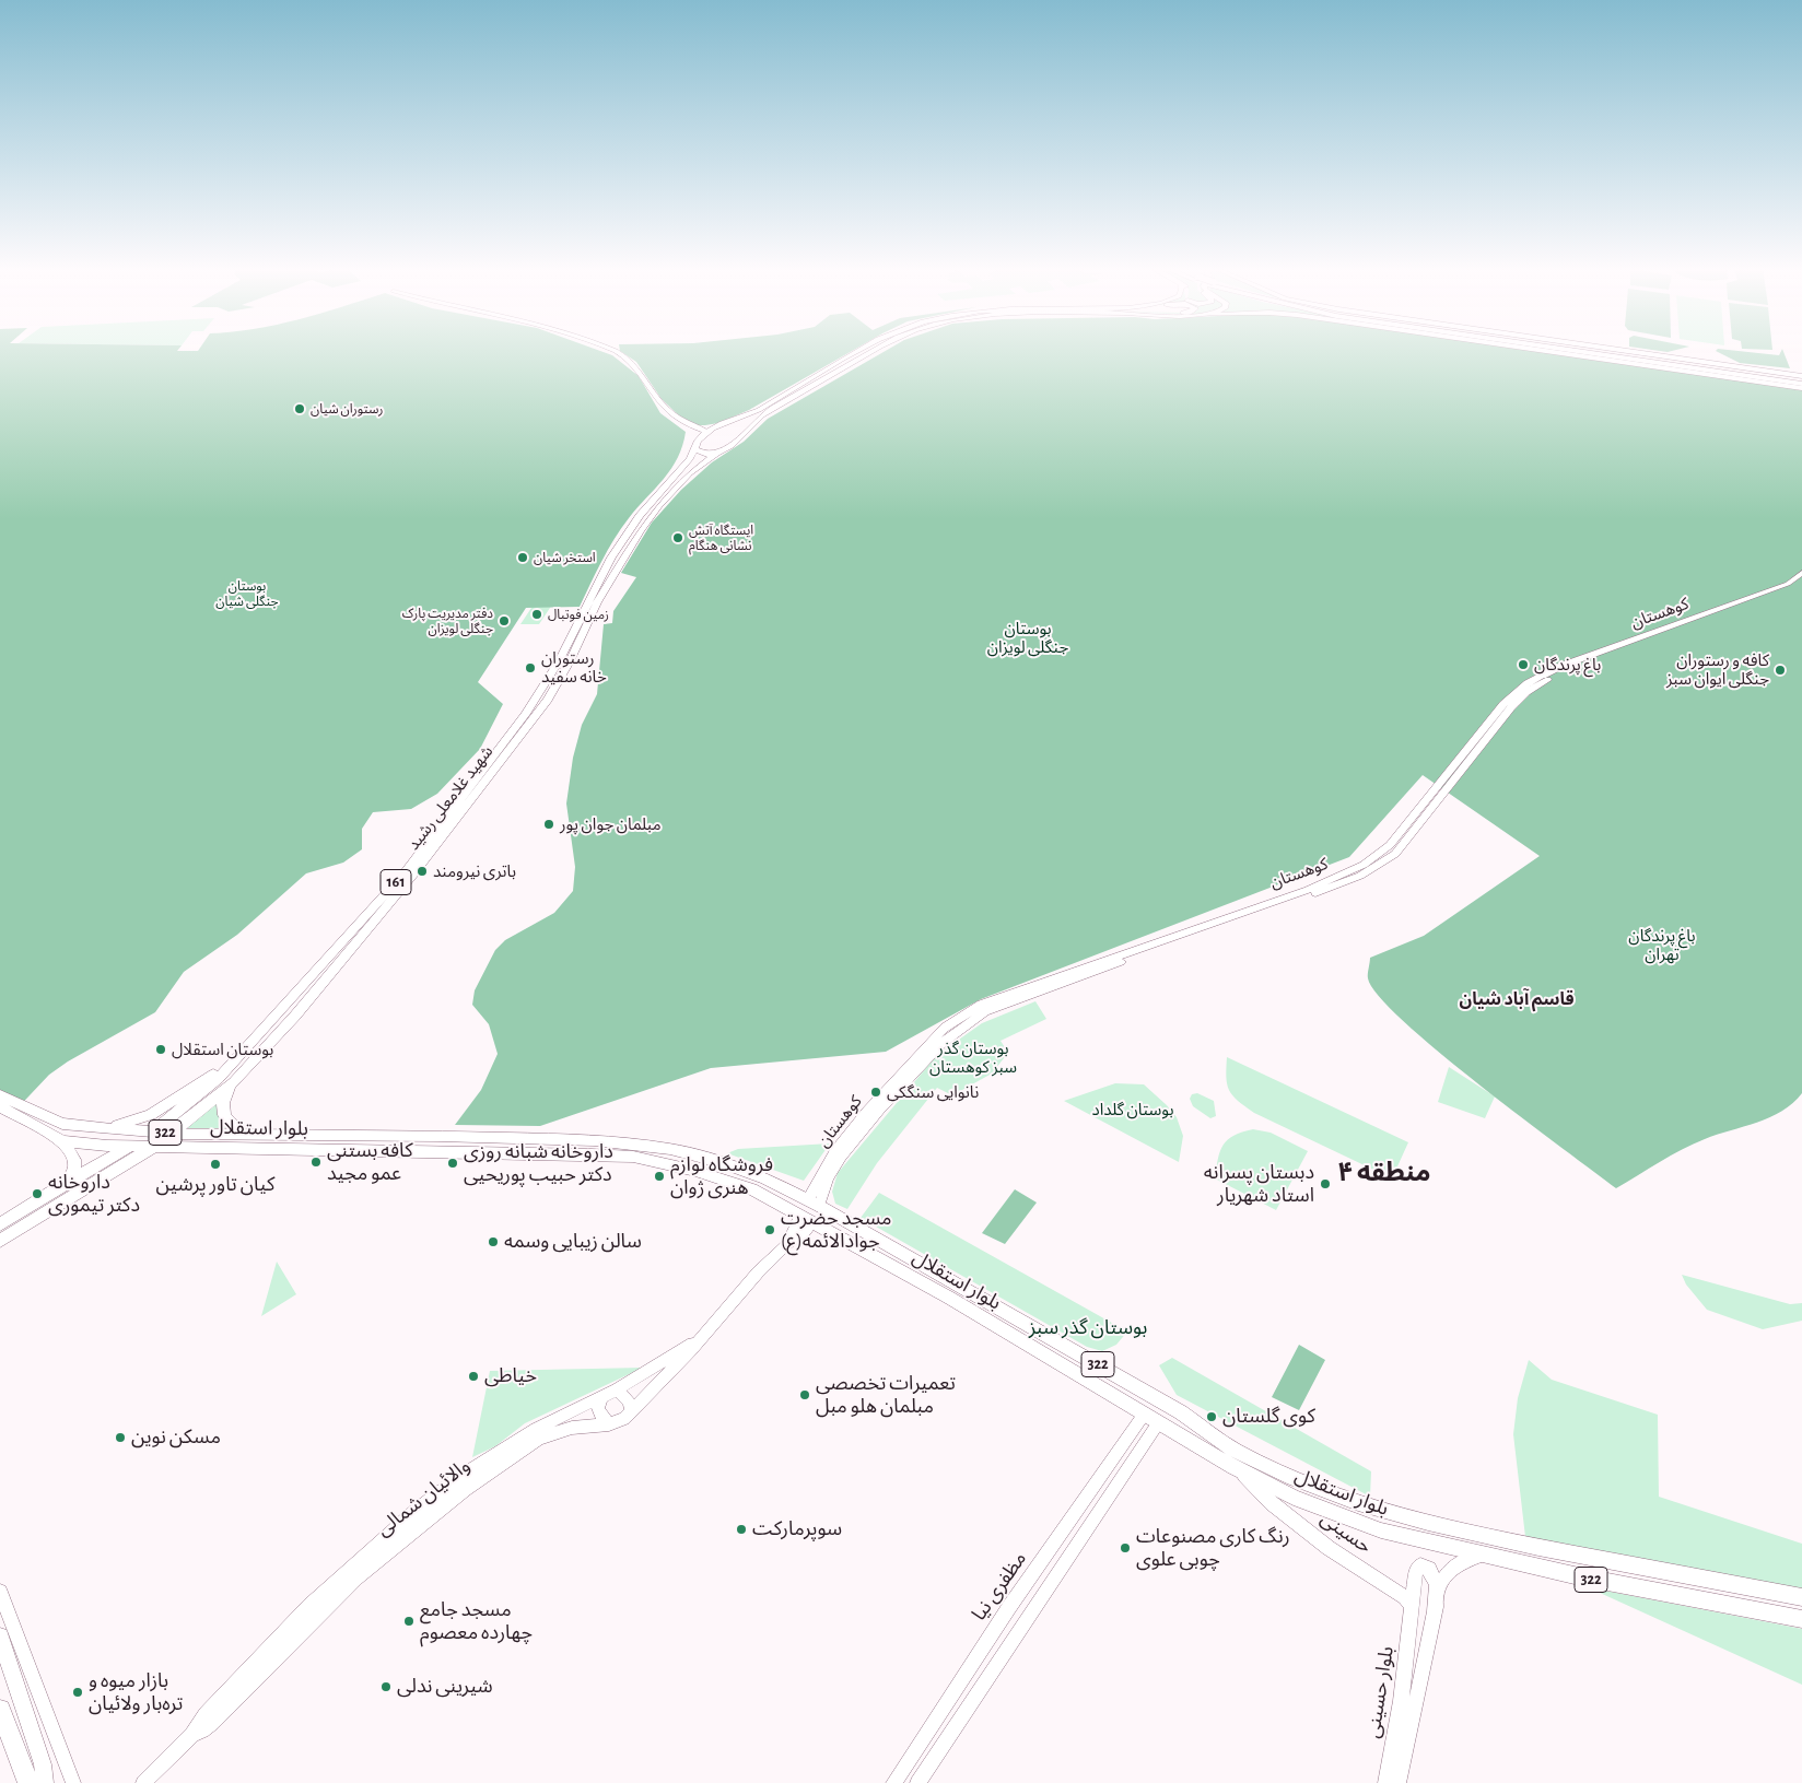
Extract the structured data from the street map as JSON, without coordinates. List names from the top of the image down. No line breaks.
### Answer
{"streets":{"main road":["کوهستان","شهید غلامعلی رشید","161","بلوار استقلال","322","والائیان شمالی","حسینی","مظفری نیا","بلوار حسینی"]},"crossings":[["کوهستان","بلوار استقلال"],["شهید غلامعلی رشید","بلوار استقلال"],["بلوار استقلال","والائیان شمالی"],["بلوار استقلال","حسینی"],["بلوار استقلال","مظفری نیا"],["حسینی","بلوار حسینی"]],"districts":["قاسم آباد شیان","منطقه ۴"],"parks":["بوستان جنگلی شیان","بوستان جنگلی لویزان","باغ پرندگان تهران","بوستان گذر سبز کوهستان","بوستان گلداد","بوستان گذر سبز"],"places":["رستوران شیان","ایستگاه آتش نشانی هنگام","استخر شیان","زمین فوتبال","دفتر مدیریت پارک جنگلی لویزان","باغ پرندگان","رستوران خانه سفید","کافه و رستوران جنگلی ایوان سبز","مبلمان جوان پور","باتری نیرومند","بوستان استقلال","نانوایی سنگکی","کافه بستنی عمو مجید","داروخانه شبانه روزی دکتر حبیب پوریحیی","کیان تاور پرشین","فروشگاه لوازم هنری ژوان","دبستان پسرانه استاد شهريار","داروخانه دکتر تیموری","مسجد حضرت جوادالائمه(ع)","سالن زیبایی وسمه","خیاطی","تعمیرات تخصصی مبلمان هلو مبل","کوی گلستان","مسکن نوین","سوپرمارکت","رنگ کاری مصنوعات چوبی علوی","مسجد جامع چهارده معصوم","شیرینی ندلی","بازار میوه و تره‌بار ولائیان"]}
